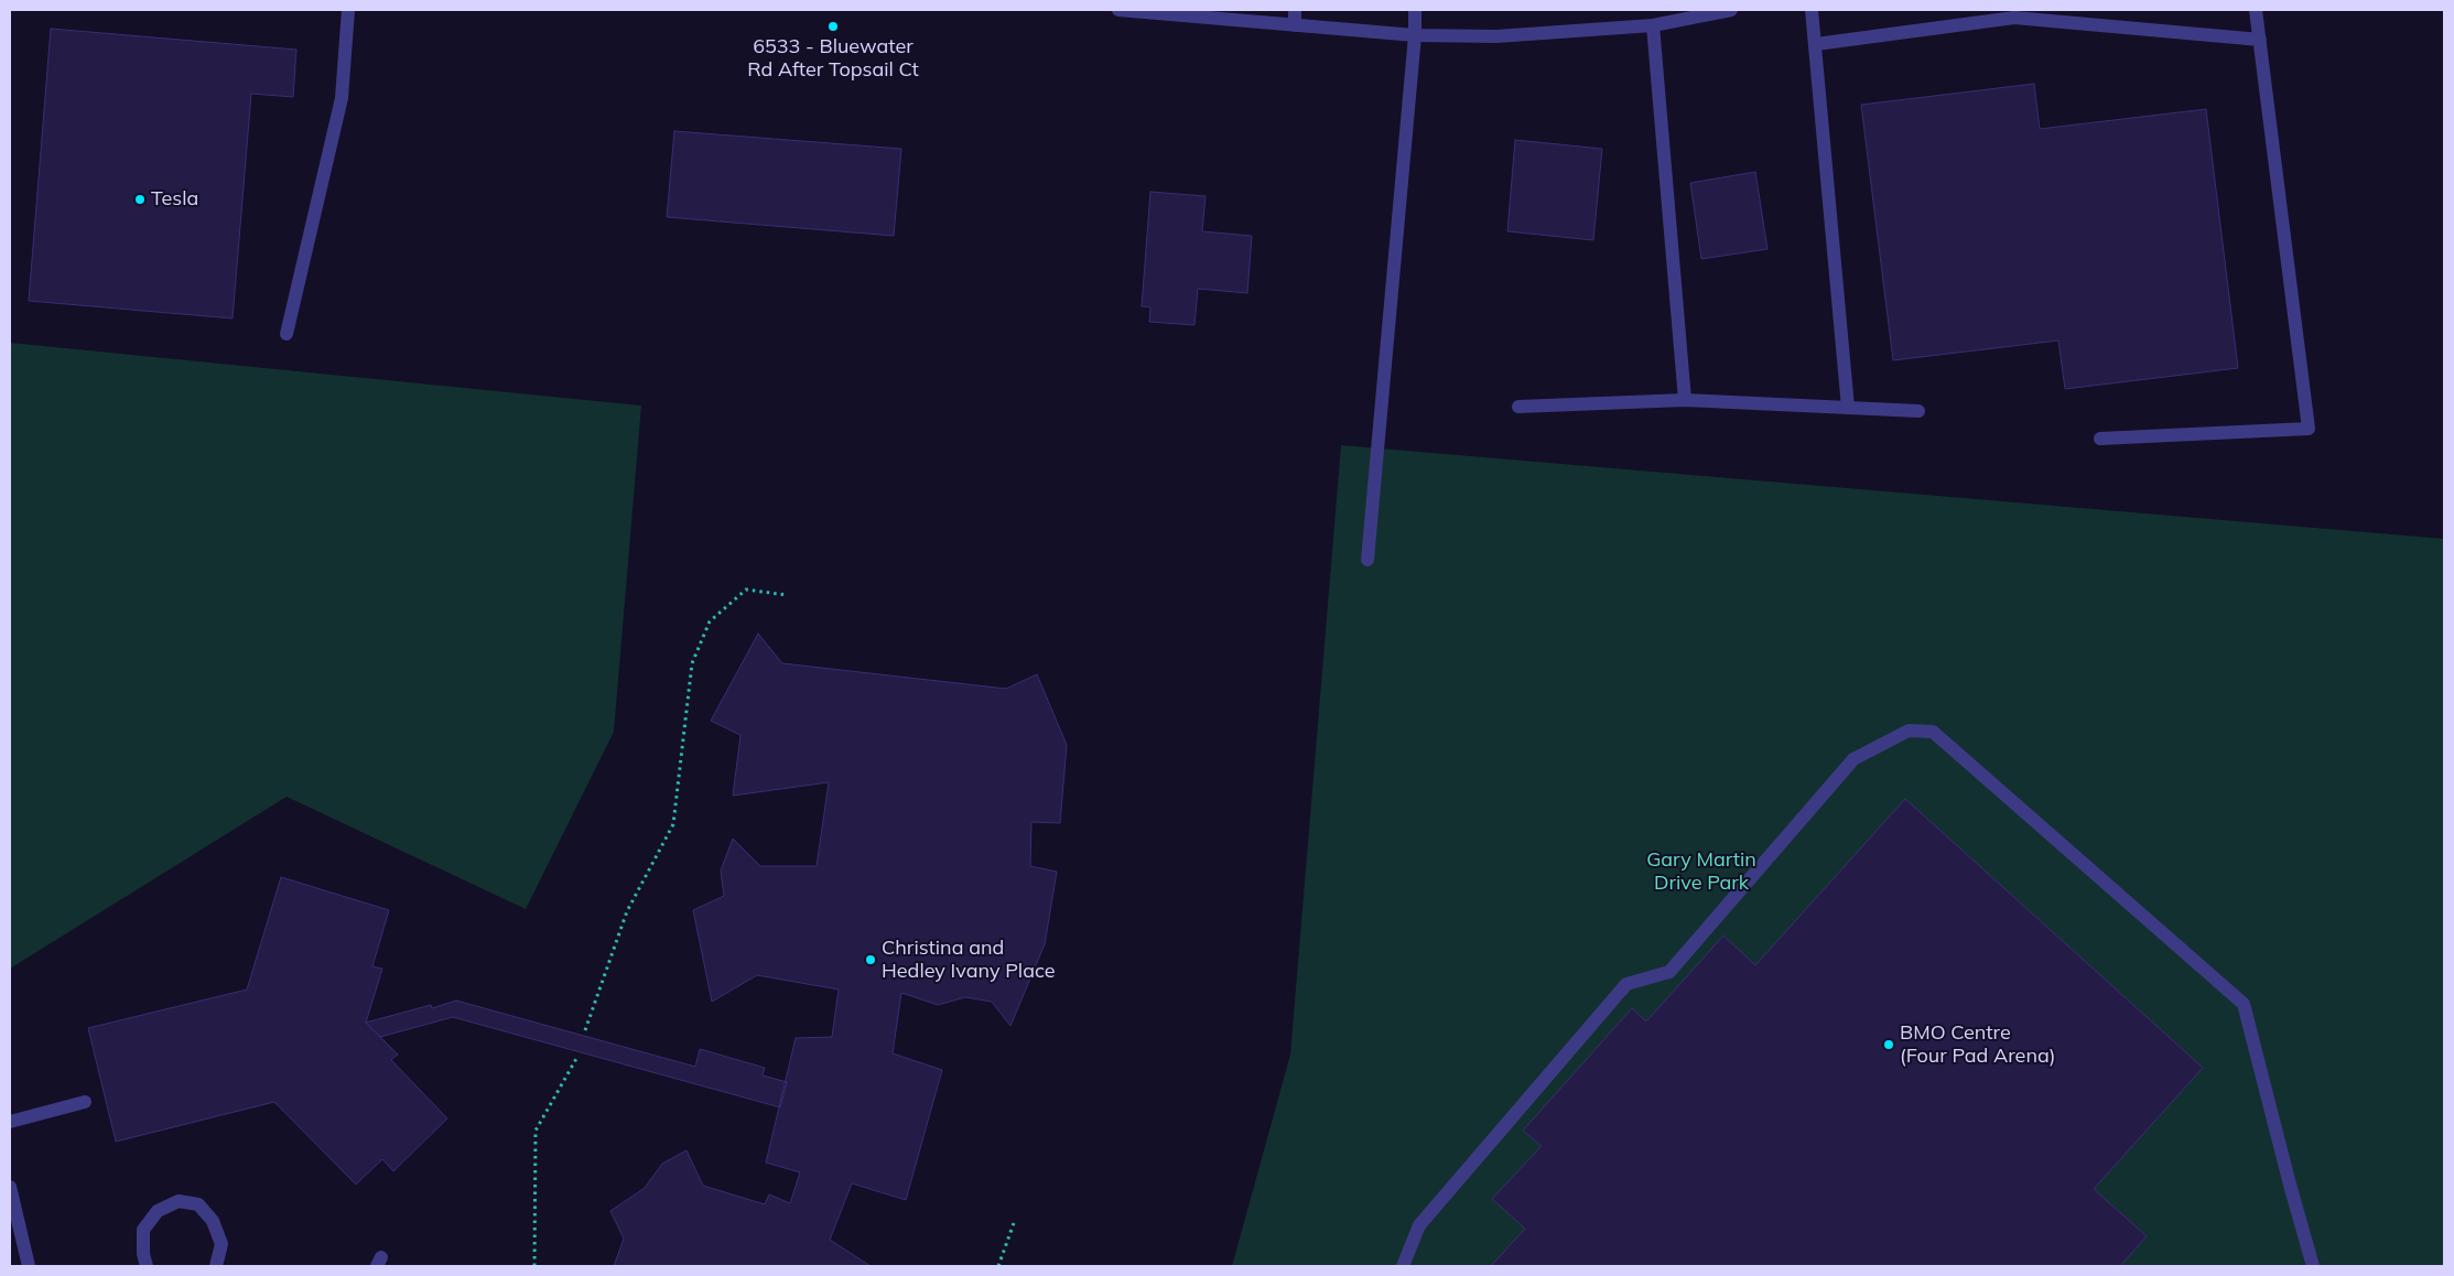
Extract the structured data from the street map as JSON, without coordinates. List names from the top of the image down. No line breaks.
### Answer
{"parks":["Gary Martin Drive Park"],"places":["6533 - Bluewater Rd After Topsail Ct","Tesla","Christina and Hedley Ivany Place","BMO Centre (Four Pad Arena)"]}
